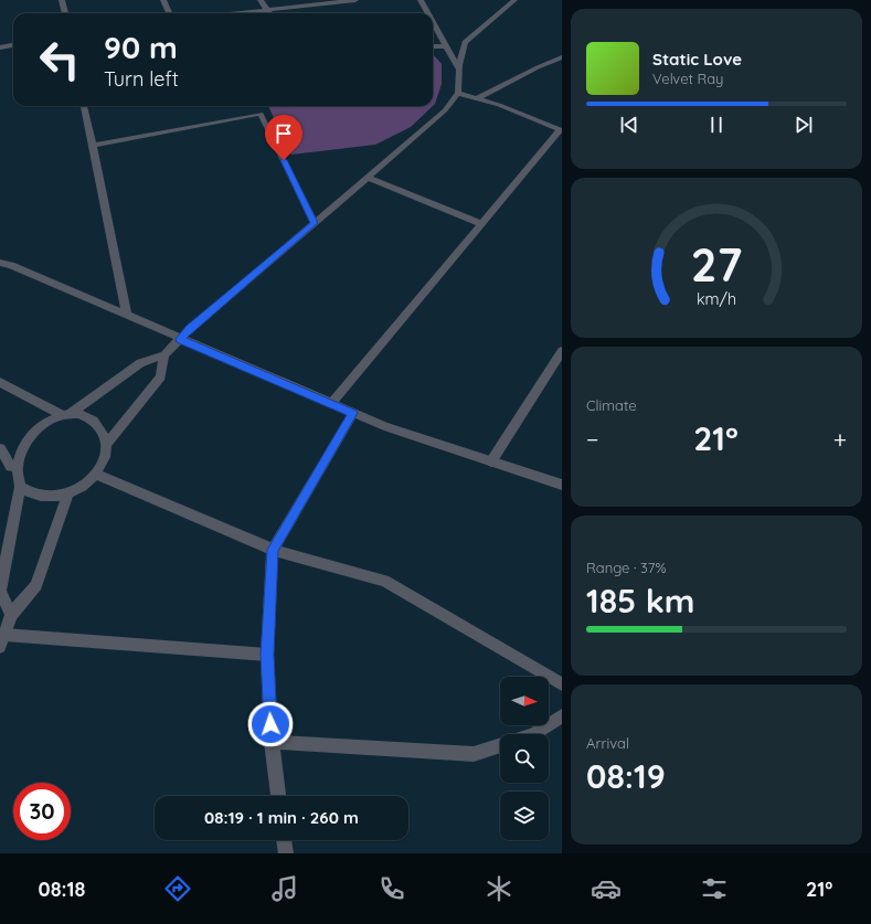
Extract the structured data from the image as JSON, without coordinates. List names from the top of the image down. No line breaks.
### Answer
{"north":"right","page":{"turn":["90 m","Turn left"],"song":["Static Love","Velvet Ray"],"tile":["Climate",["Range · 37%","185 km"],["Arrival","08:19"]],"heat":["−","21°","+"],"limit":"30","trip":"08:19 · 1 min · 260 m","tabs":["08:18","21°"],"gauge":["27","km/h"]}}
